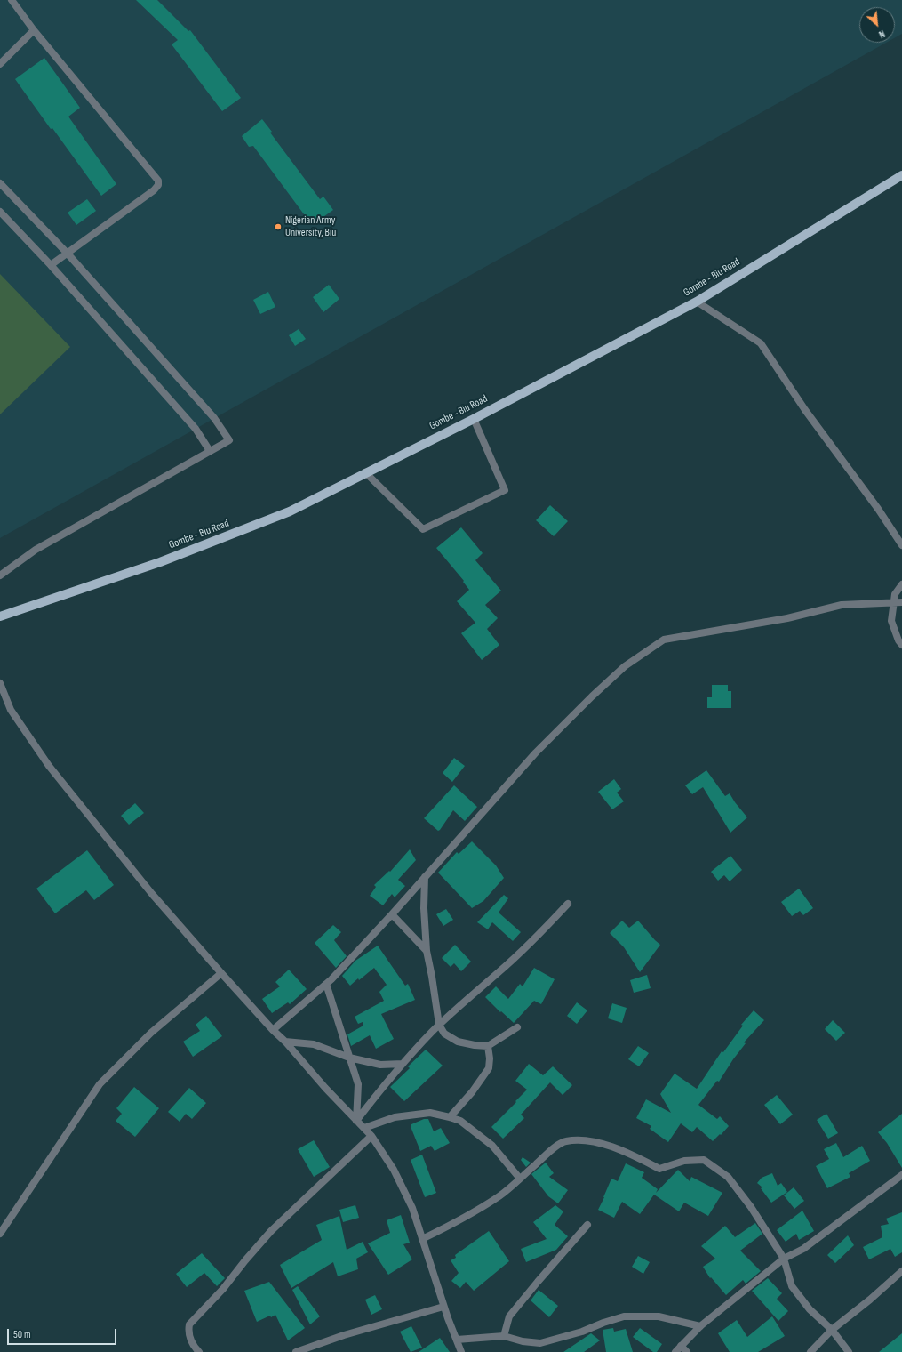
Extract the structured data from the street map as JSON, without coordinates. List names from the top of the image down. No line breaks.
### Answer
{"streets":{"main road":["Gombe - Biu Road"]},"places":["Nigerian Army University, Biu"],"scale_bar":"50 m","north":"bottom right"}
